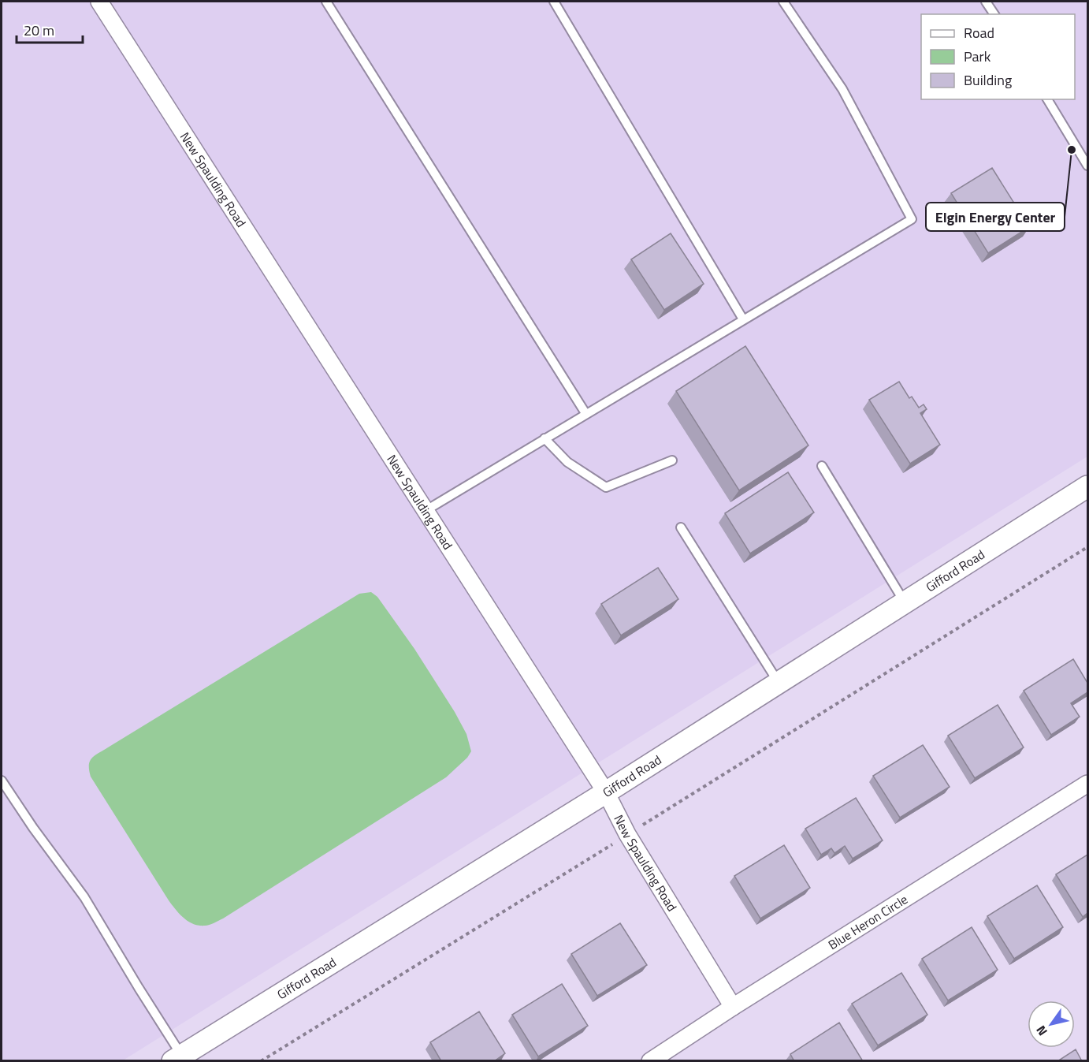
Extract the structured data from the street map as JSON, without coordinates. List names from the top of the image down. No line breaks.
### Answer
{"streets":{"street":["New Spaulding Road","Gifford Road","Blue Heron Circle"]},"crossings":[["New Spaulding Road","Gifford Road"],["New Spaulding Road","Blue Heron Circle"]],"places":["Elgin Energy Center"],"legend":["Road","Park","Building"],"scale_bar":"20 m","north":"bottom left"}
